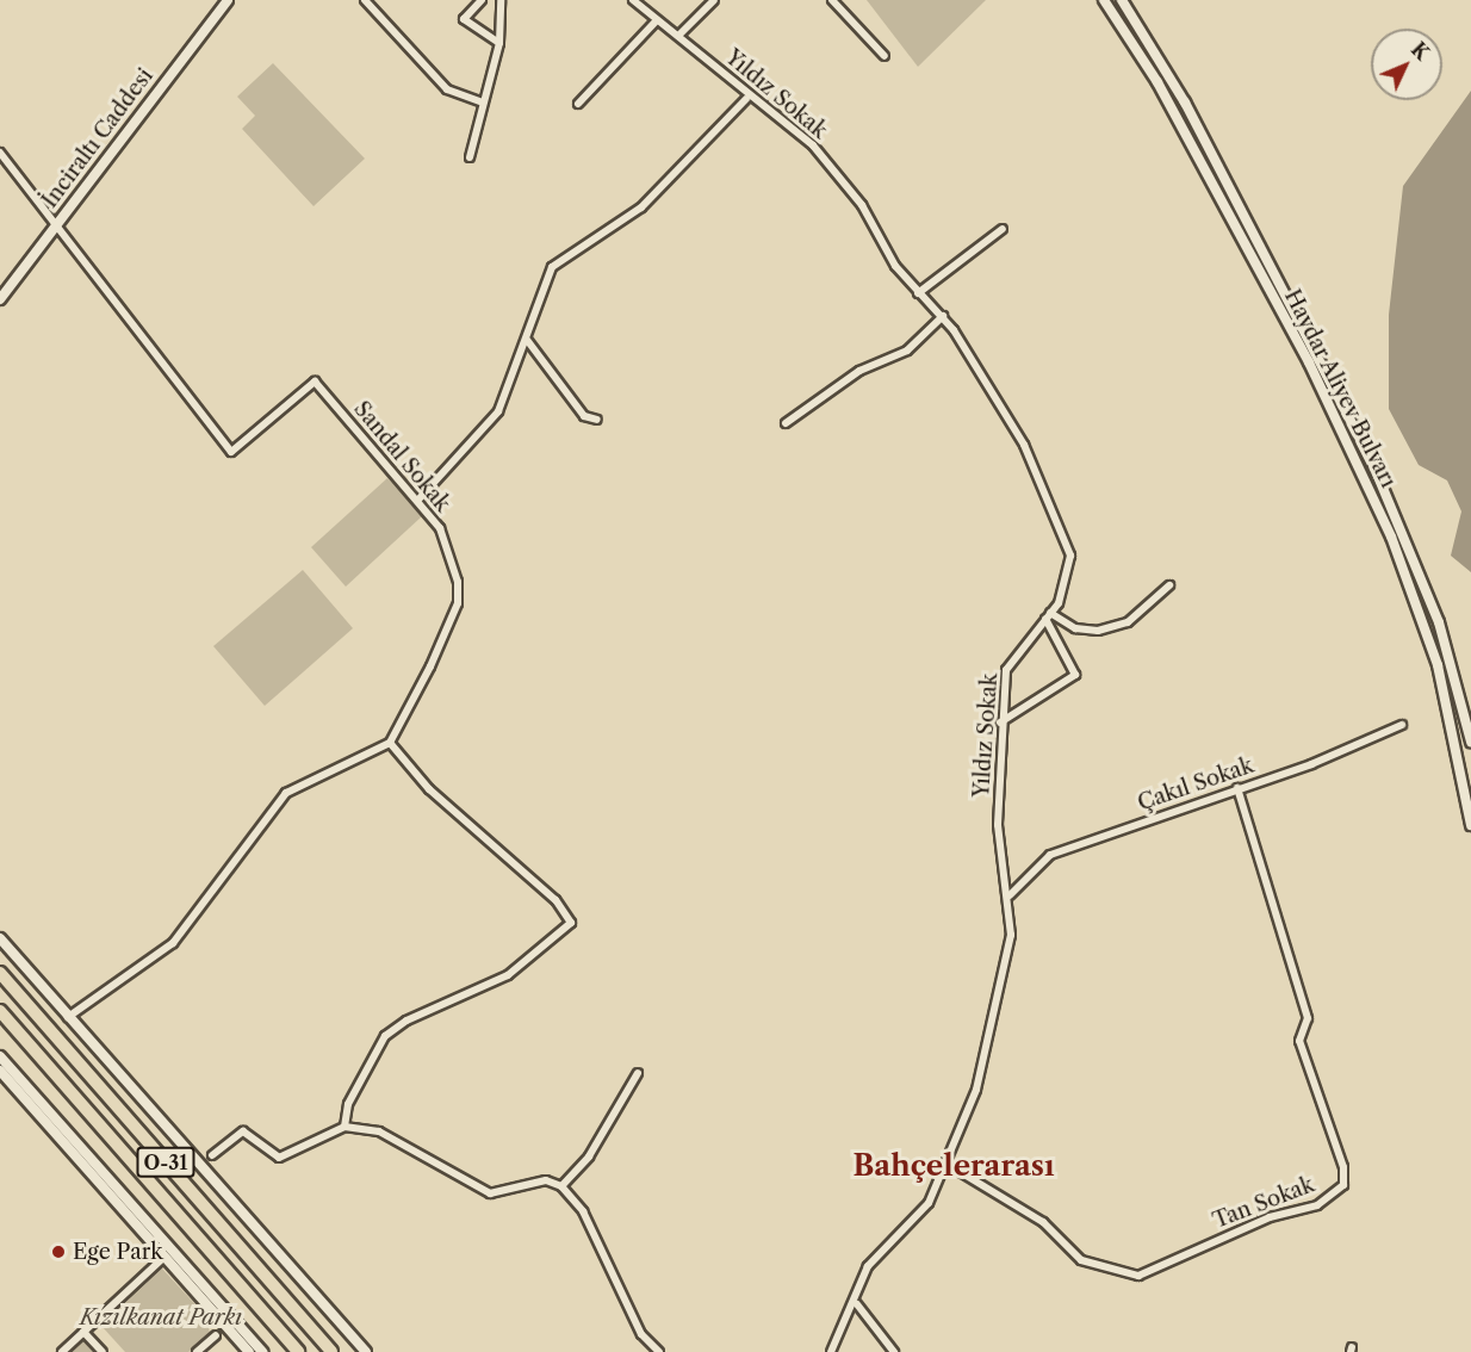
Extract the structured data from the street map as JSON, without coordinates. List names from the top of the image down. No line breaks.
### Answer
{"streets":{"highway":["O-31"],"main road":["İnciraltı Caddesi","Haydar Aliyev Bulvarı"],"street":["Yıldız Sokak","Sandal Sokak","Çakıl Sokak","Tan Sokak"]},"crossings":[["Yıldız Sokak","Çakıl Sokak"],["Yıldız Sokak","Tan Sokak"],["İnciraltı Caddesi","Sandal Sokak"],["Çakıl Sokak","Tan Sokak"]],"districts":["Bahçelerarası"],"parks":["Kızılkanat Parkı"],"places":["Ege Park"],"north":"top right"}
